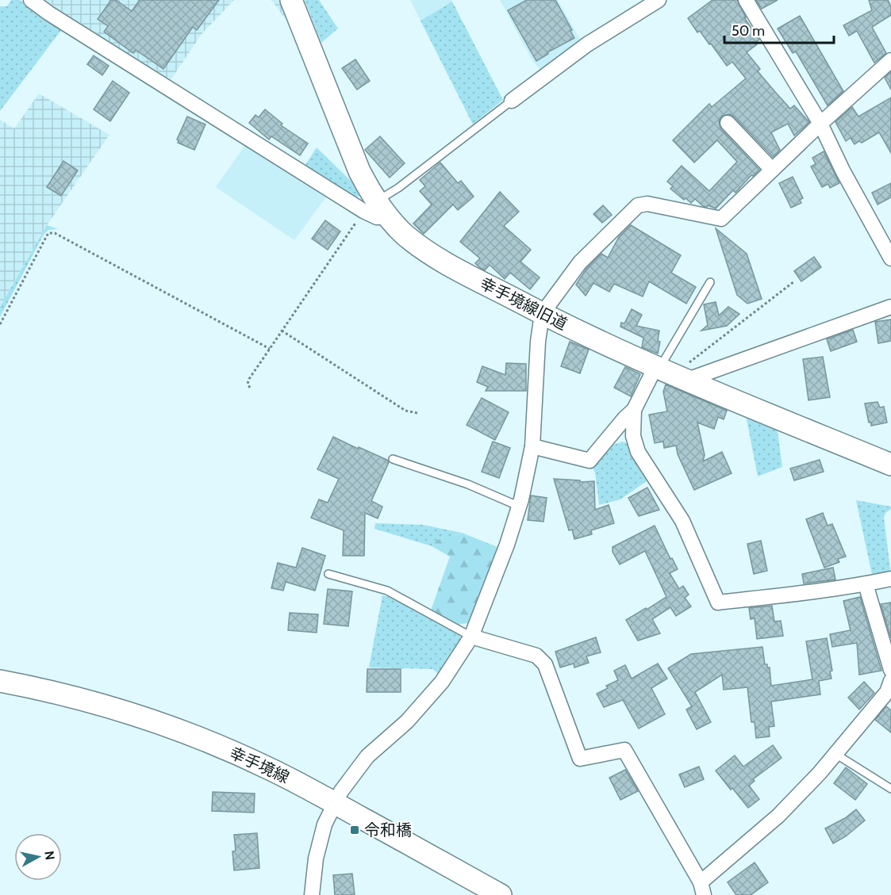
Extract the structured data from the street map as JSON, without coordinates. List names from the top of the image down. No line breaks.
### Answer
{"streets":{"street":["幸手境線旧道","幸手境線"]},"places":{"transit":["令和橋"]},"scale_bar":"50 m","north":"right"}
